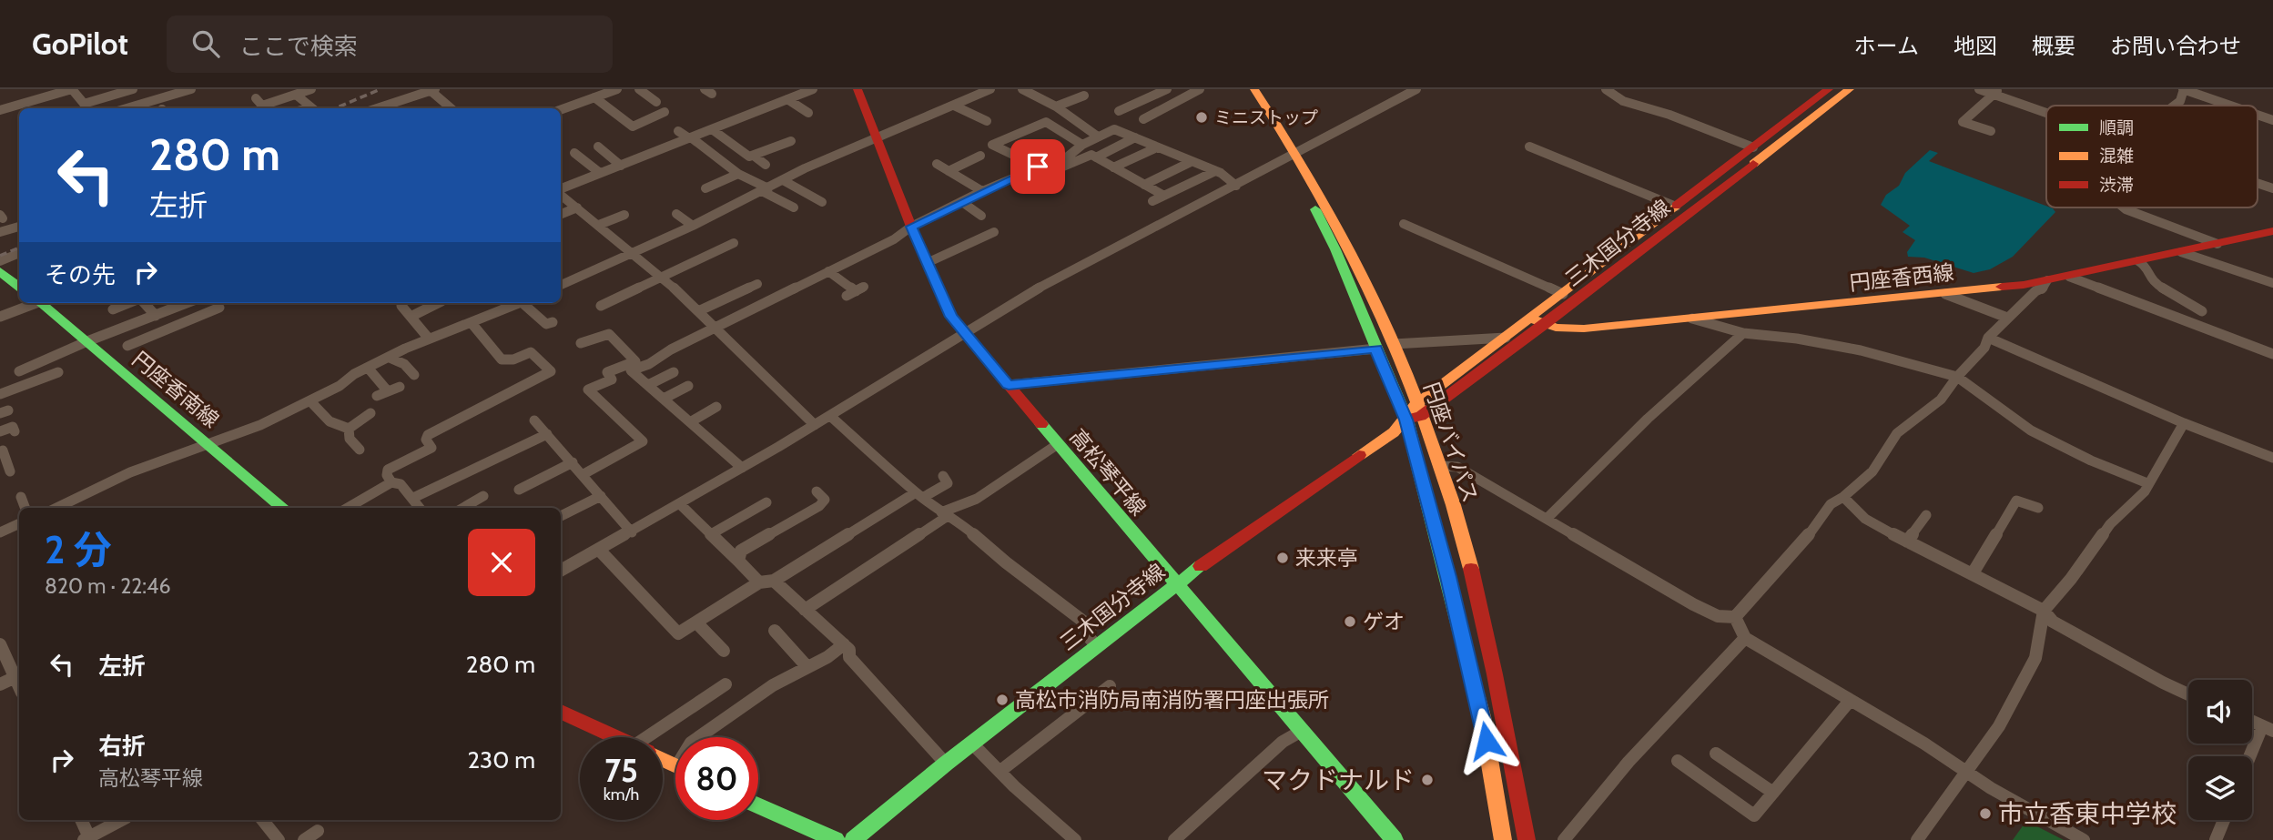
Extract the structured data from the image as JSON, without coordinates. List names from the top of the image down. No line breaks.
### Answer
{"streets":{"main road":["三木国分寺線","円座香西線","円座香南線","円座バイパス","高松琴平線"]},"crossings":[["三木国分寺線","円座香西線"],["三木国分寺線","円座バイパス"],["三木国分寺線","高松琴平線"]],"places":["ミニストップ","来来亭","ゲオ","高松市消防局南消防署円座出張所","マクドナルド","市立香東中学校"],"legend":["順調","混雑","渋滞"],"page":{"header":"GoPilot","search":"ここで検索","nav":["ホーム","地図","概要","お問い合わせ"],"turn":["280 m","左折"],"then":"その先","heading":["2 分","820 m · 22:46"],"list":[{"name":"左折","value":"280 m"},{"name":"右折","note":"高松琴平線","value":"230 m"}],"speed":"75 km/h","limit":"80"}}
